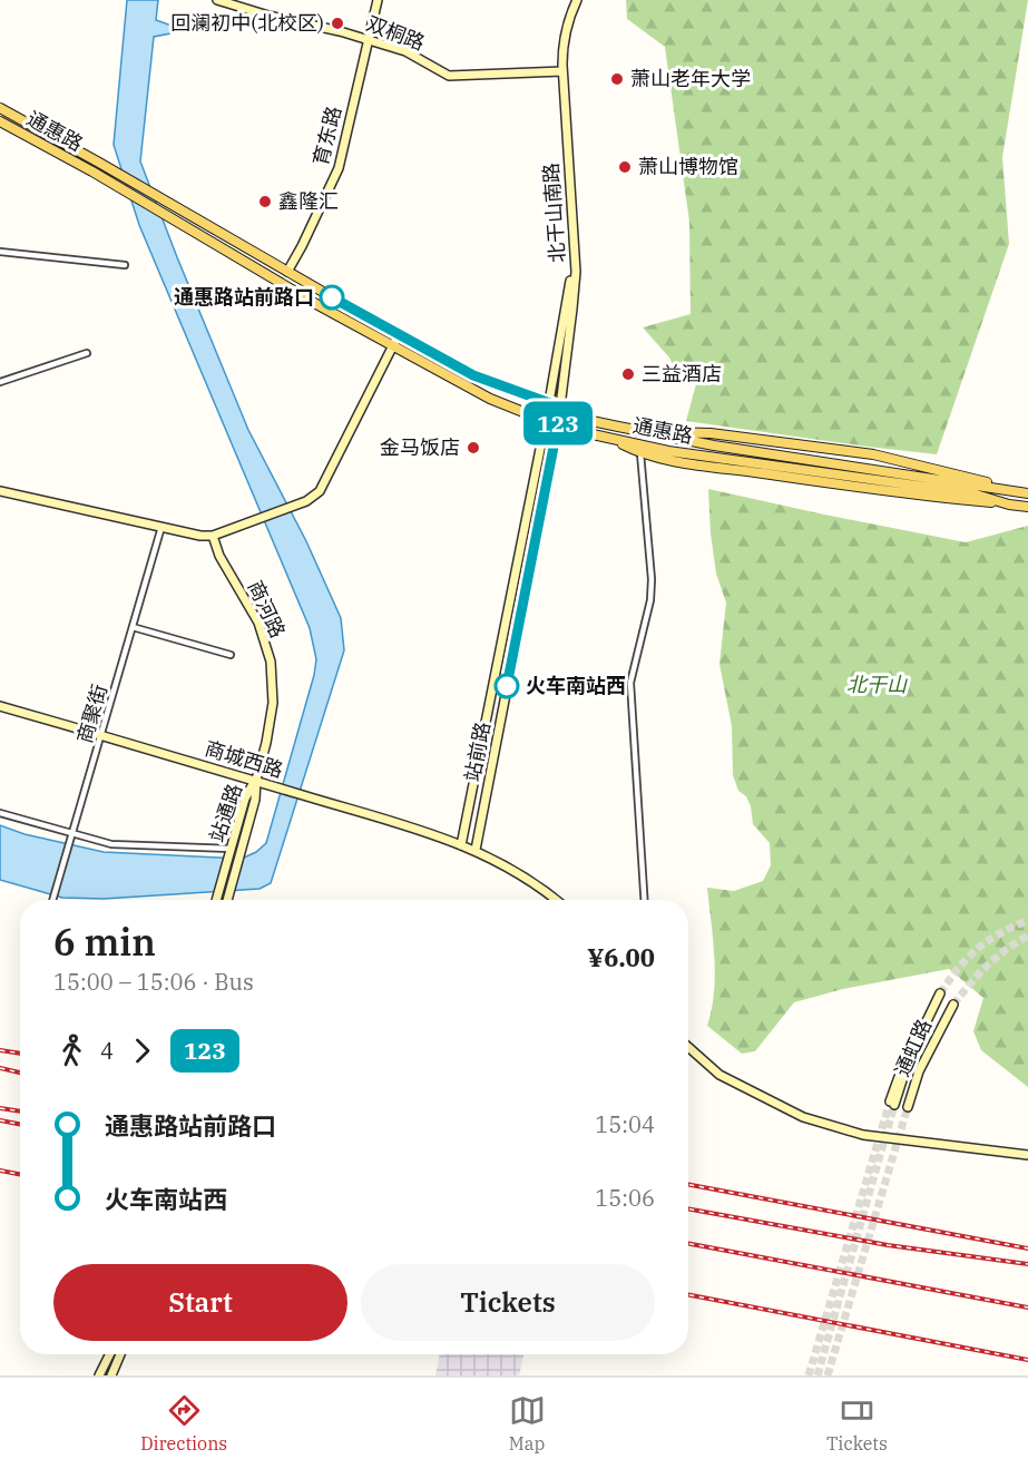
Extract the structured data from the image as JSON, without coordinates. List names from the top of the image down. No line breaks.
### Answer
{"streets":{"main road":["双桐路","通惠路","育东路","北干山南路","商河路","站前路","商城西路","站通路","通虹路"],"street":["商聚街"]},"crossings":[["双桐路","育东路"],["双桐路","北干山南路"],["通惠路","育东路"],["通惠路","北干山南路"],["通惠路","站前路"],["北干山南路","站前路"],["商河路","商城西路"],["商河路","站通路"],["商聚街","商城西路"],["站前路","商城西路"],["商城西路","站通路"]],"parks":["北干山"],"places":["回澜初中(北校区)","萧山老年大学","萧山博物馆","鑫隆汇","通惠路站前路口","三益酒店","金马饭店","火车南站西"],"lines":["bus line 123"],"page":{"on_map":"123","heading":["6 min","15:00 – 15:06 · Bus","¥6.00"],"legs":["4","123"],"list":[{"name":"通惠路站前路口","value":"15:04"},{"name":"火车南站西","value":"15:06"}],"buttons":["Start","Tickets"],"tabs":["Directions","Map","Tickets"]}}
